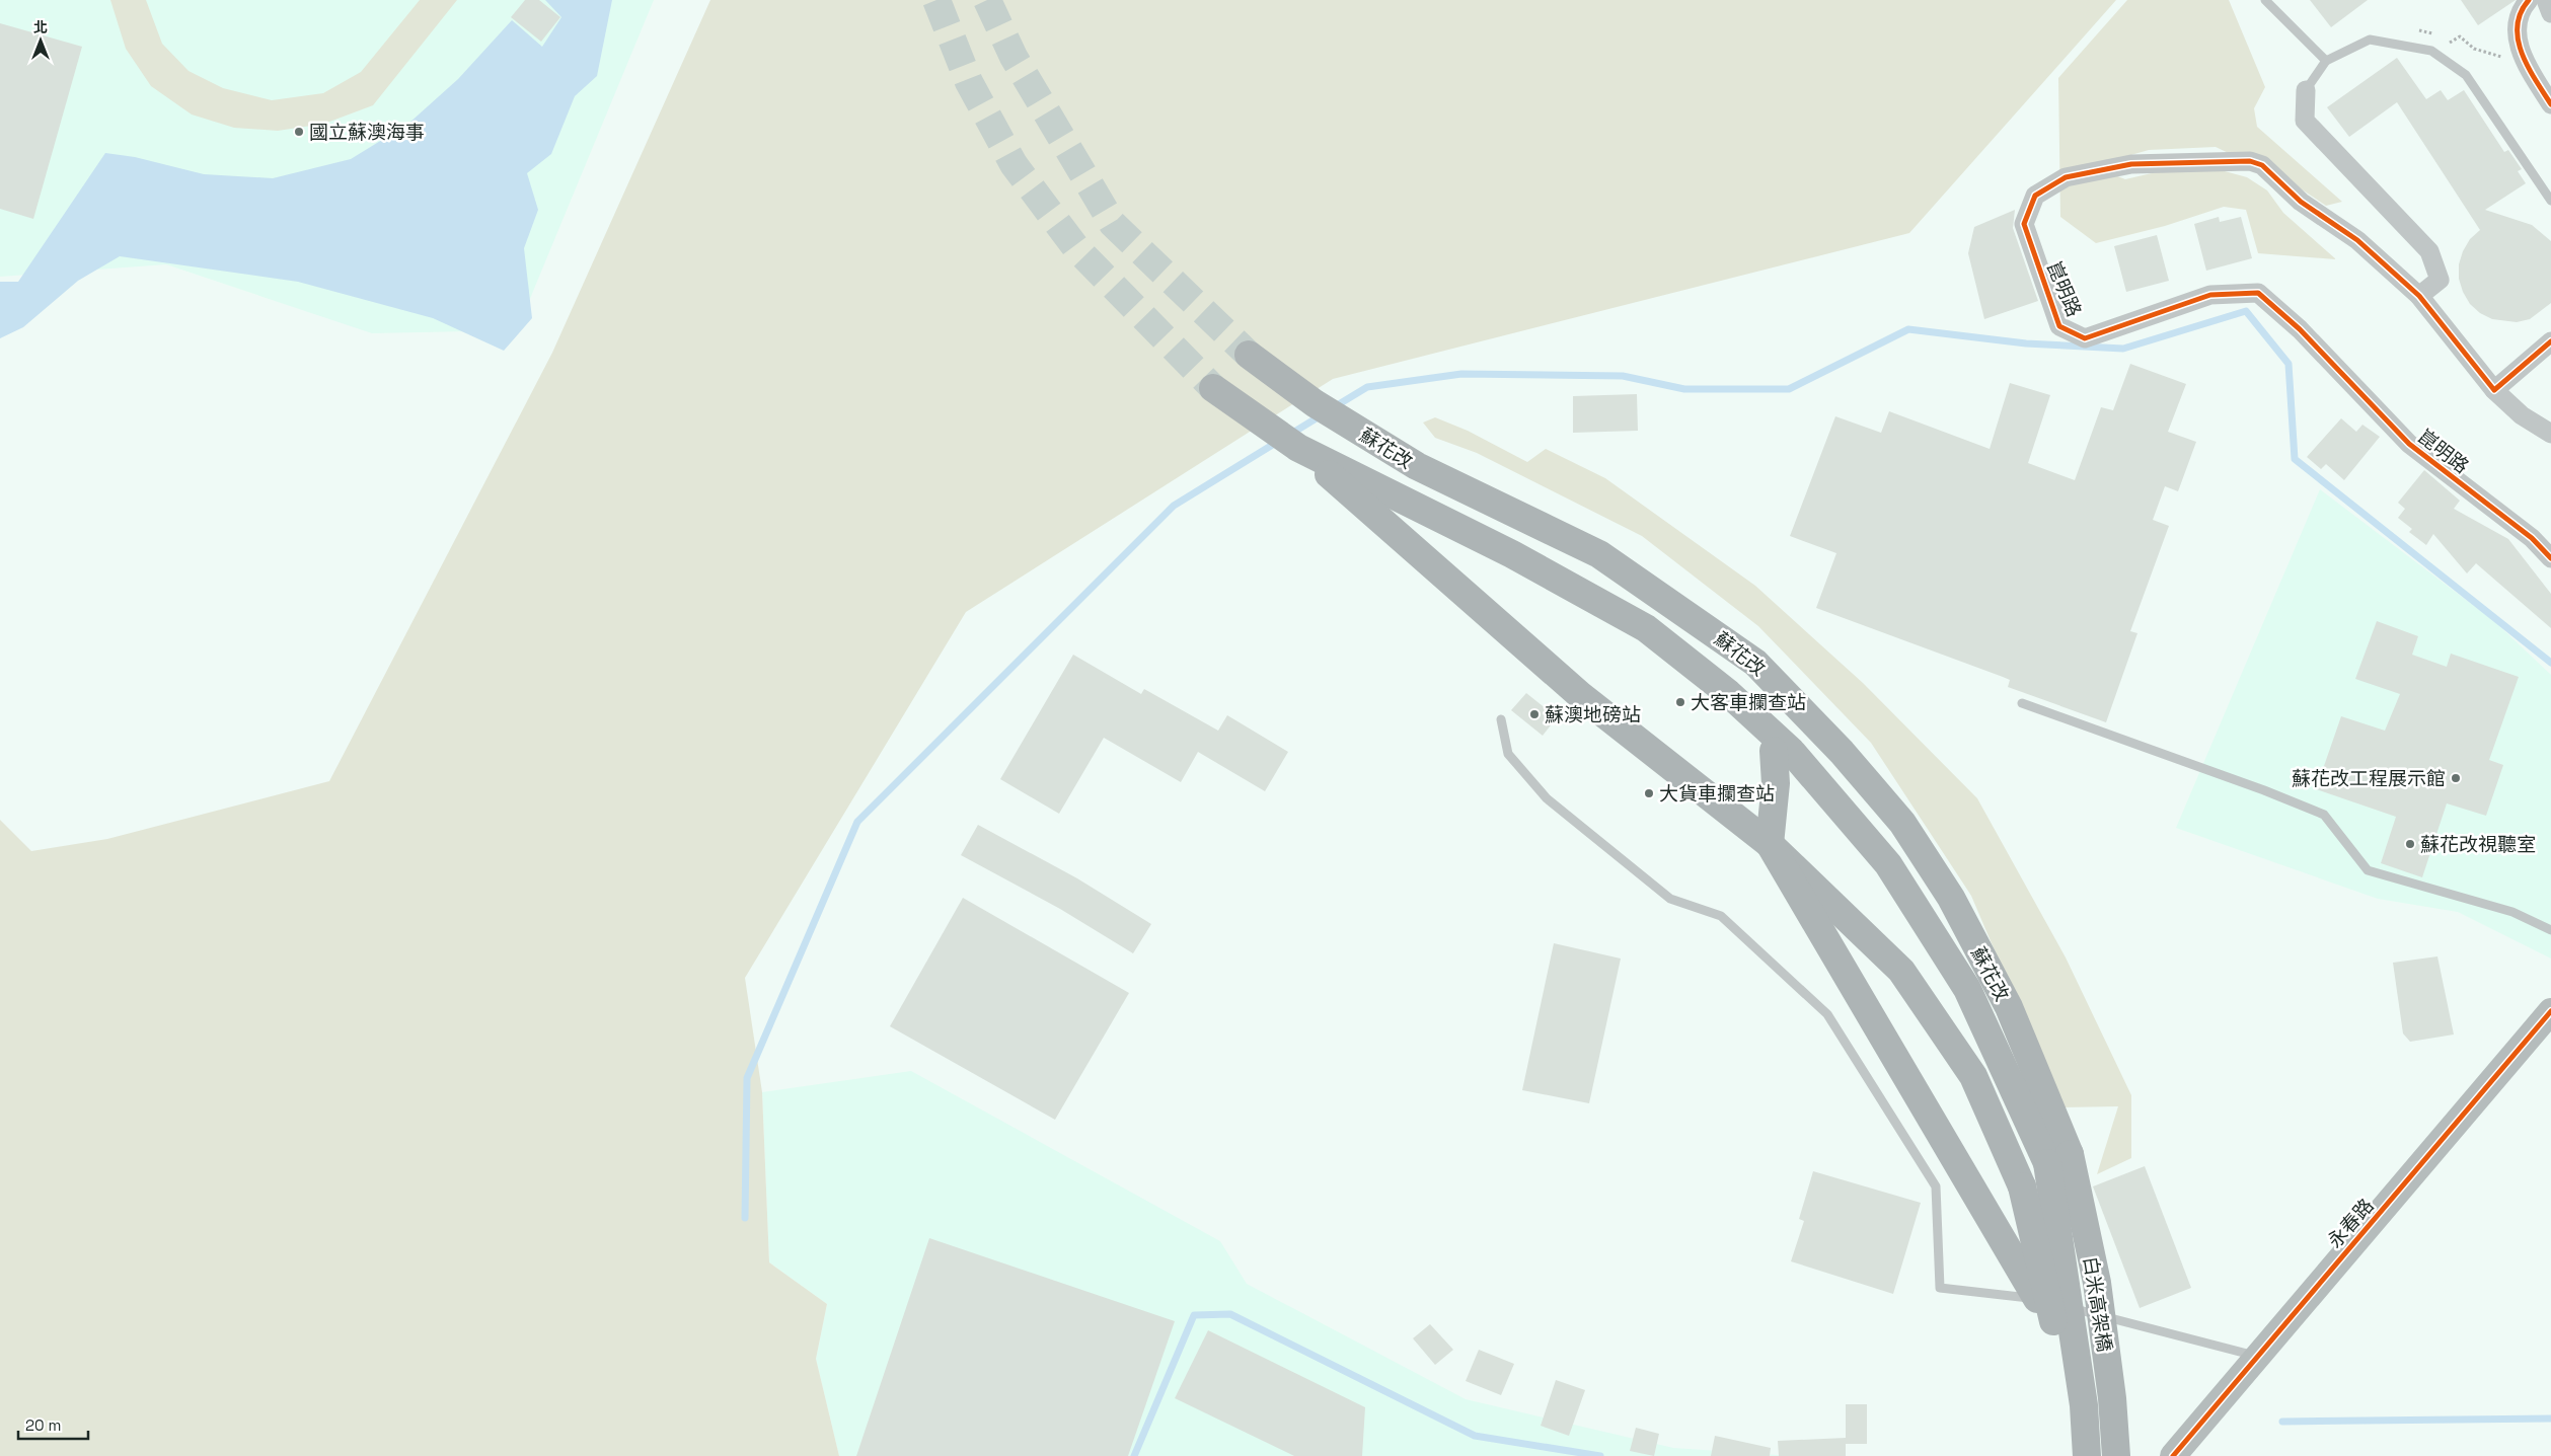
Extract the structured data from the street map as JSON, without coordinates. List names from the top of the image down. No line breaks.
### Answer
{"streets":{"main road":["蘇花改","白米高架橋"],"street":["崑明路","永春路"]},"crossings":[["蘇花改","白米高架橋"]],"places":["國立蘇澳海事","大客車攔查站","蘇澳地磅站","蘇花改工程展示館","大貨車攔查站","蘇花改視聽室"],"scale_bar":"20 m","north":"top"}
